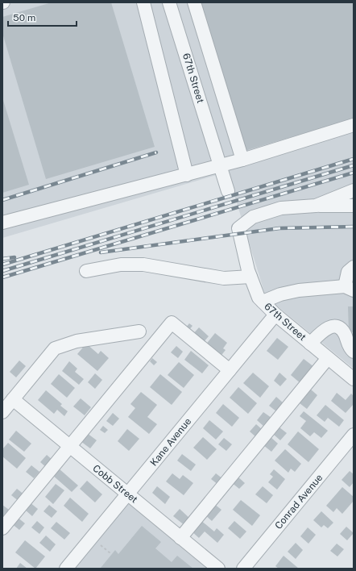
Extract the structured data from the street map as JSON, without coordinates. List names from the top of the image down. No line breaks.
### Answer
{"streets":{"street":["67th Street","Kane Avenue","Cobb Street","Conrad Avenue"]},"crossings":[["67th Street","Kane Avenue"],["Kane Avenue","Cobb Street"]],"scale_bar":"50 m"}
